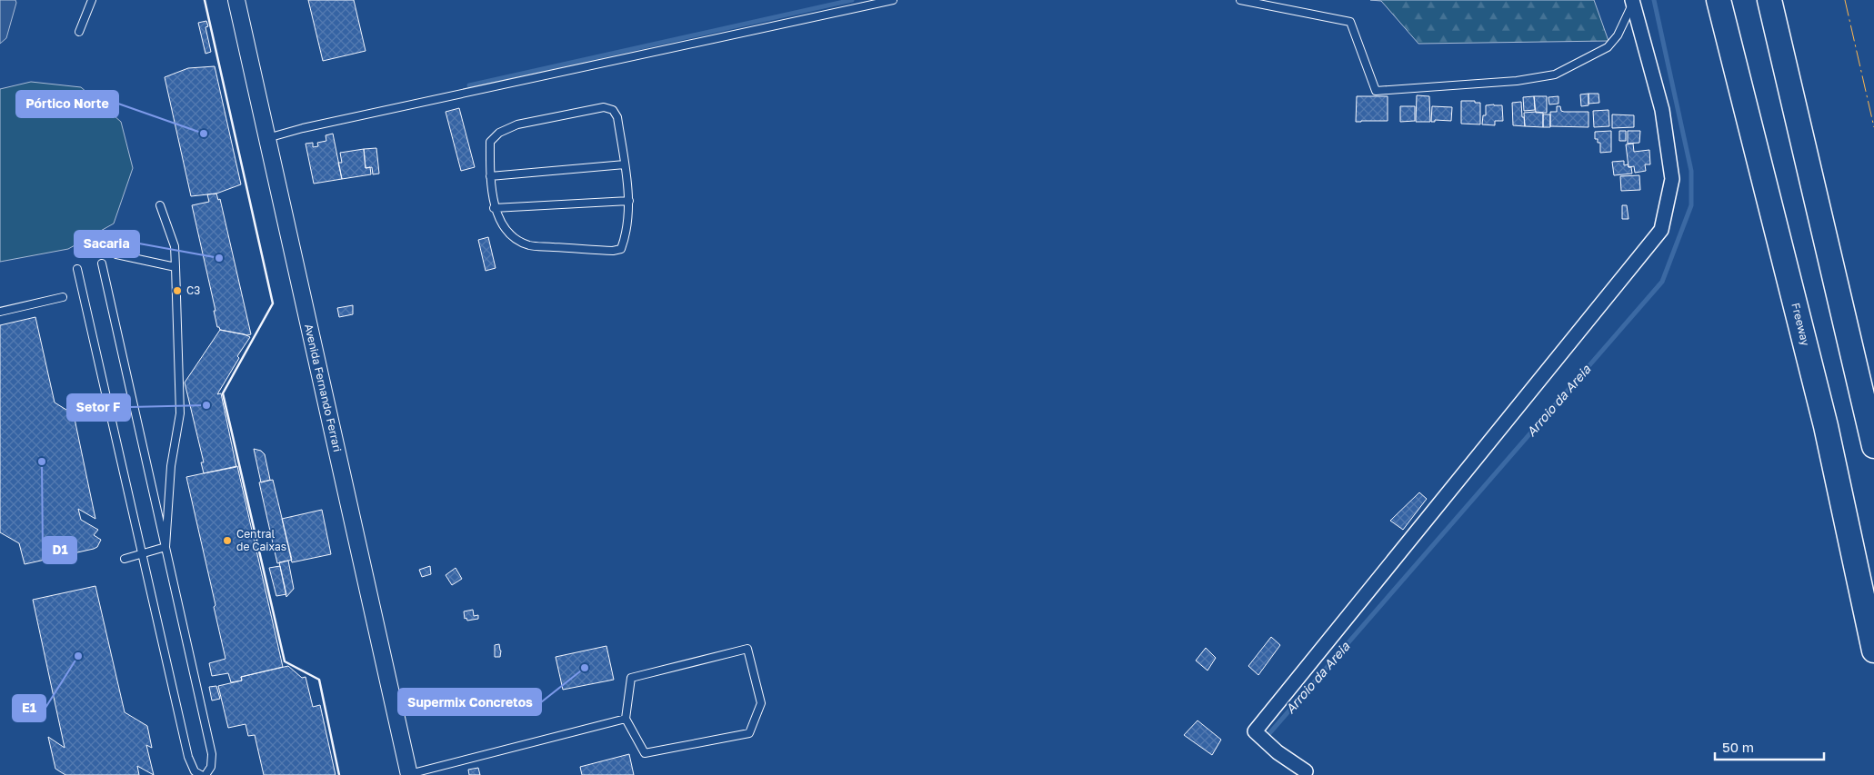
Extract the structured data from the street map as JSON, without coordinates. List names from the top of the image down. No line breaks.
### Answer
{"streets":{"highway":["Freeway"],"street":["Avenida Fernando Ferrari"]},"water":["Arroio da Areia"],"places":["Pórtico Norte","Sacaria","C3","Setor F","D1","Central de Caixas","E1","Supermix Concretos"],"scale_bar":"50 m"}
